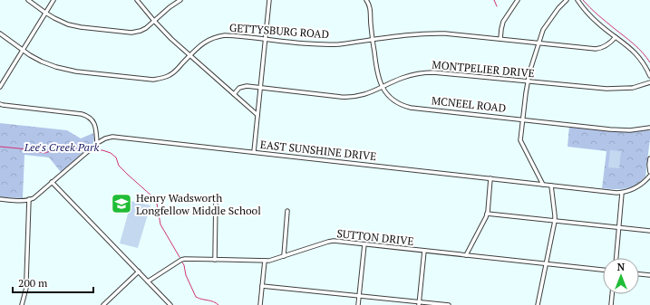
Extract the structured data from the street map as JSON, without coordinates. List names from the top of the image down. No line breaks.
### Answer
{"streets":{"street":["GETTYSBURG ROAD","MONTPELIER DRIVE","MCNEEL ROAD","EAST SUNSHINE DRIVE","SUTTON DRIVE"]},"crossings":[["GETTYSBURG ROAD","MCNEEL ROAD"],["MONTPELIER DRIVE","MCNEEL ROAD"]],"parks":["Lee's Creek Park"],"places":{"school or university":["Henry Wadsworth Longfellow Middle School"]},"scale_bar":"200 m","north":"top"}
